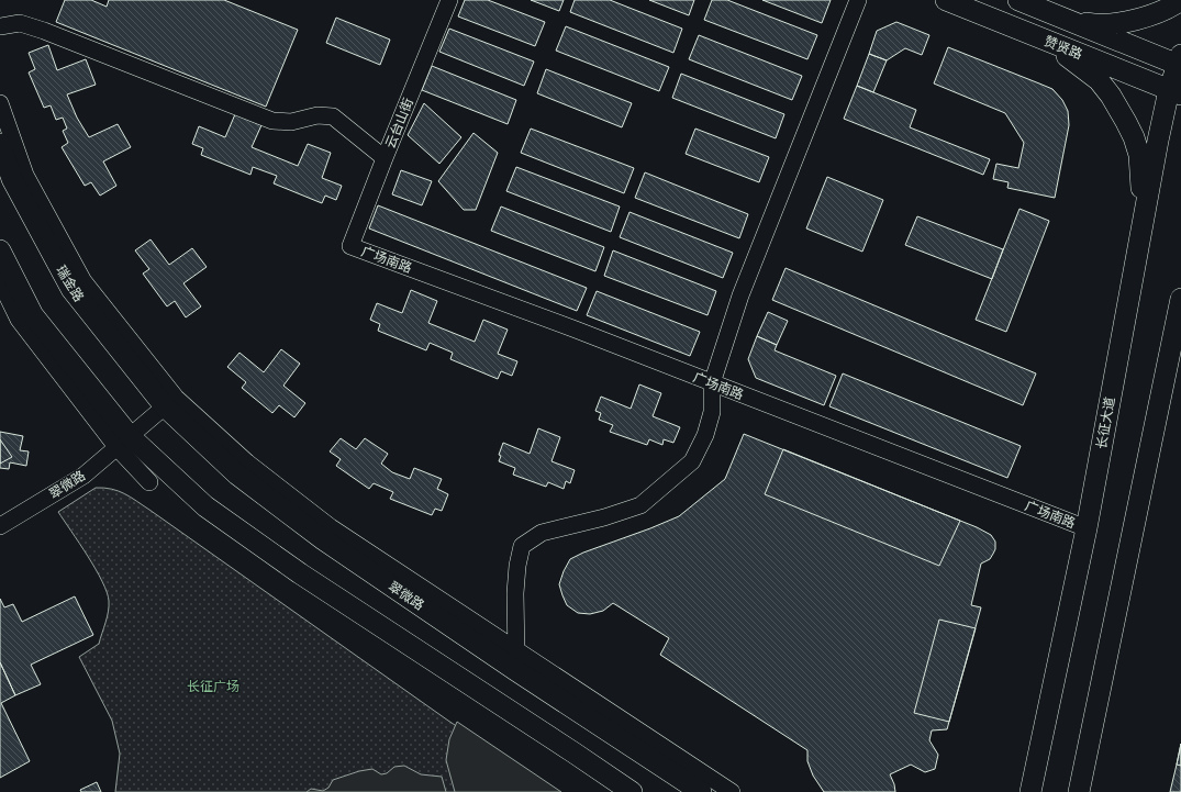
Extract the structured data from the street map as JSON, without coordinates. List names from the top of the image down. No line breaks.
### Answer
{"streets":{"main road":["赞贤路","瑞金路","长征大道","翠微路"],"street":["云台山街","广场南路"]},"crossings":[["赞贤路","长征大道"],["云台山街","广场南路"],["广场南路","长征大道"],["瑞金路","翠微路"]],"parks":["长征广场"]}
